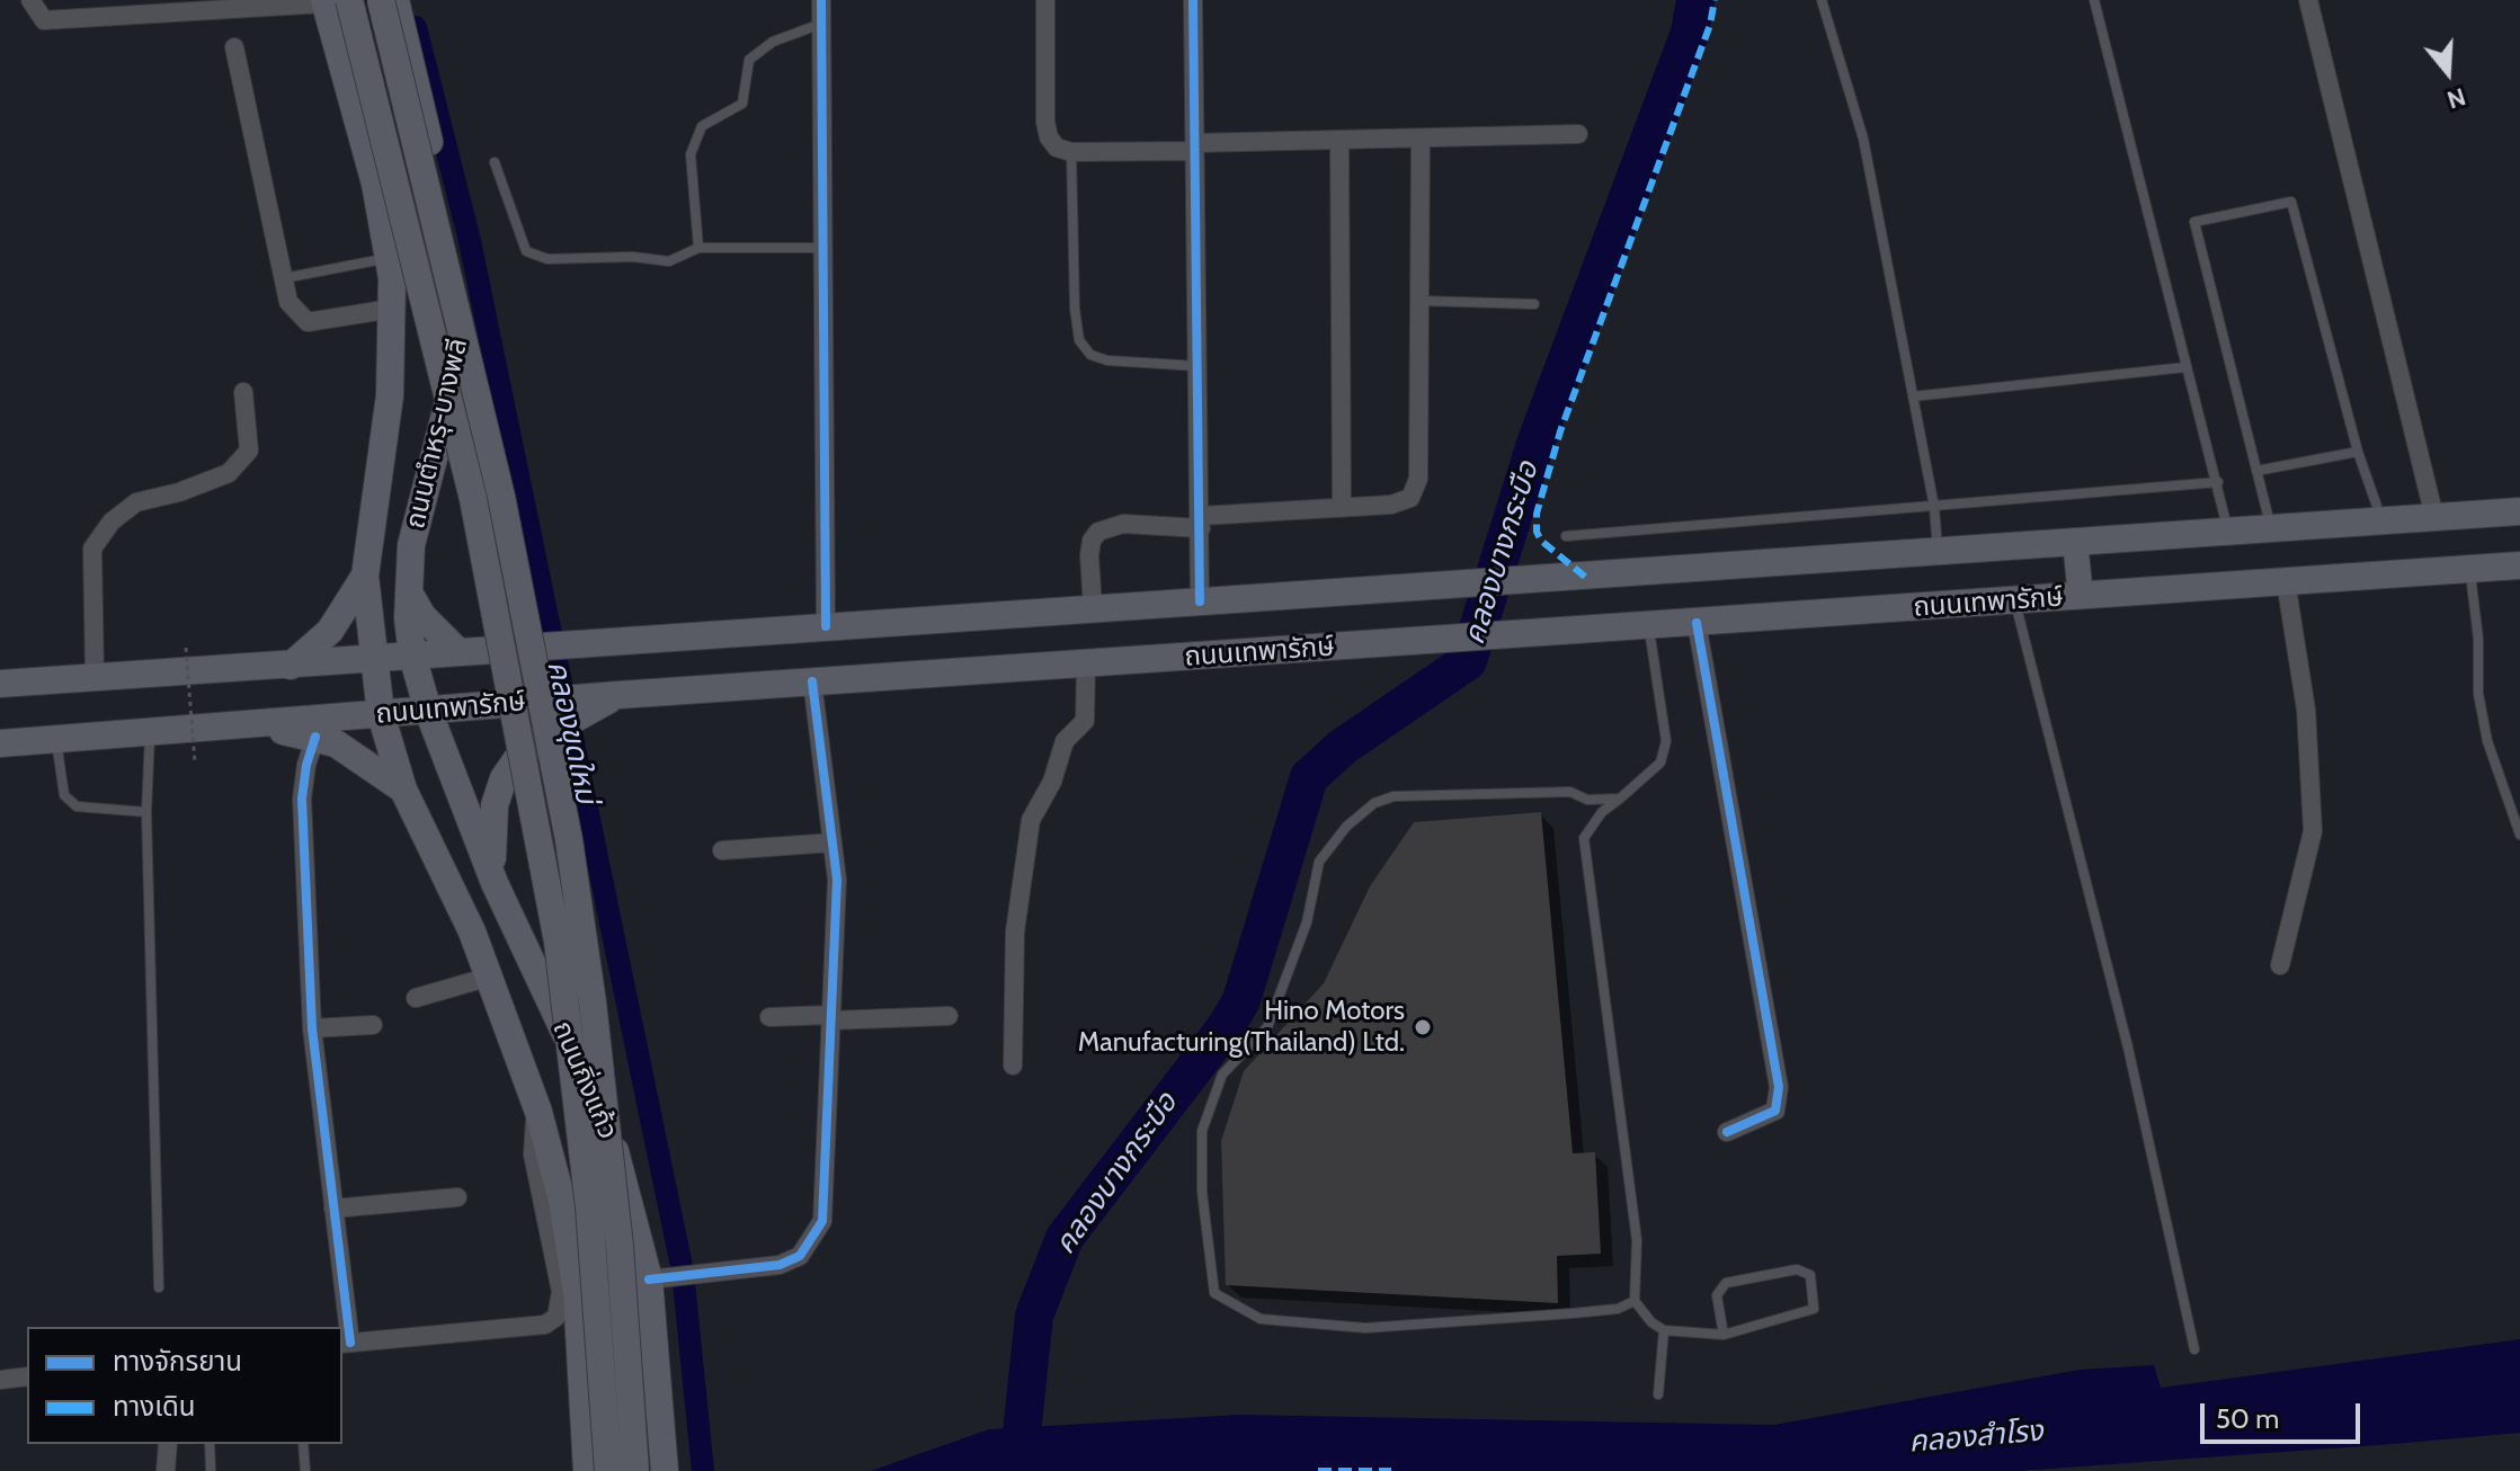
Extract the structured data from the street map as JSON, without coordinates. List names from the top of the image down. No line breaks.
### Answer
{"streets":{"main road":["ถนนตำหรุ-บางพลี","ถนนเทพารักษ์","ถนนกิ่งแก้ว"]},"crossings":[["ถนนตำหรุ-บางพลี","ถนนเทพารักษ์"],["ถนนตำหรุ-บางพลี","ถนนกิ่งแก้ว"],["ถนนเทพารักษ์","ถนนกิ่งแก้ว"]],"water":["คลองบางกระบือ","คลองขุดใหม่","คลองสำโรง"],"places":["Hino Motors Manufacturing(Thailand) Ltd."],"legend":["ทางจักรยาน","ทางเดิน"],"scale_bar":"50 m","north":"bottom"}
